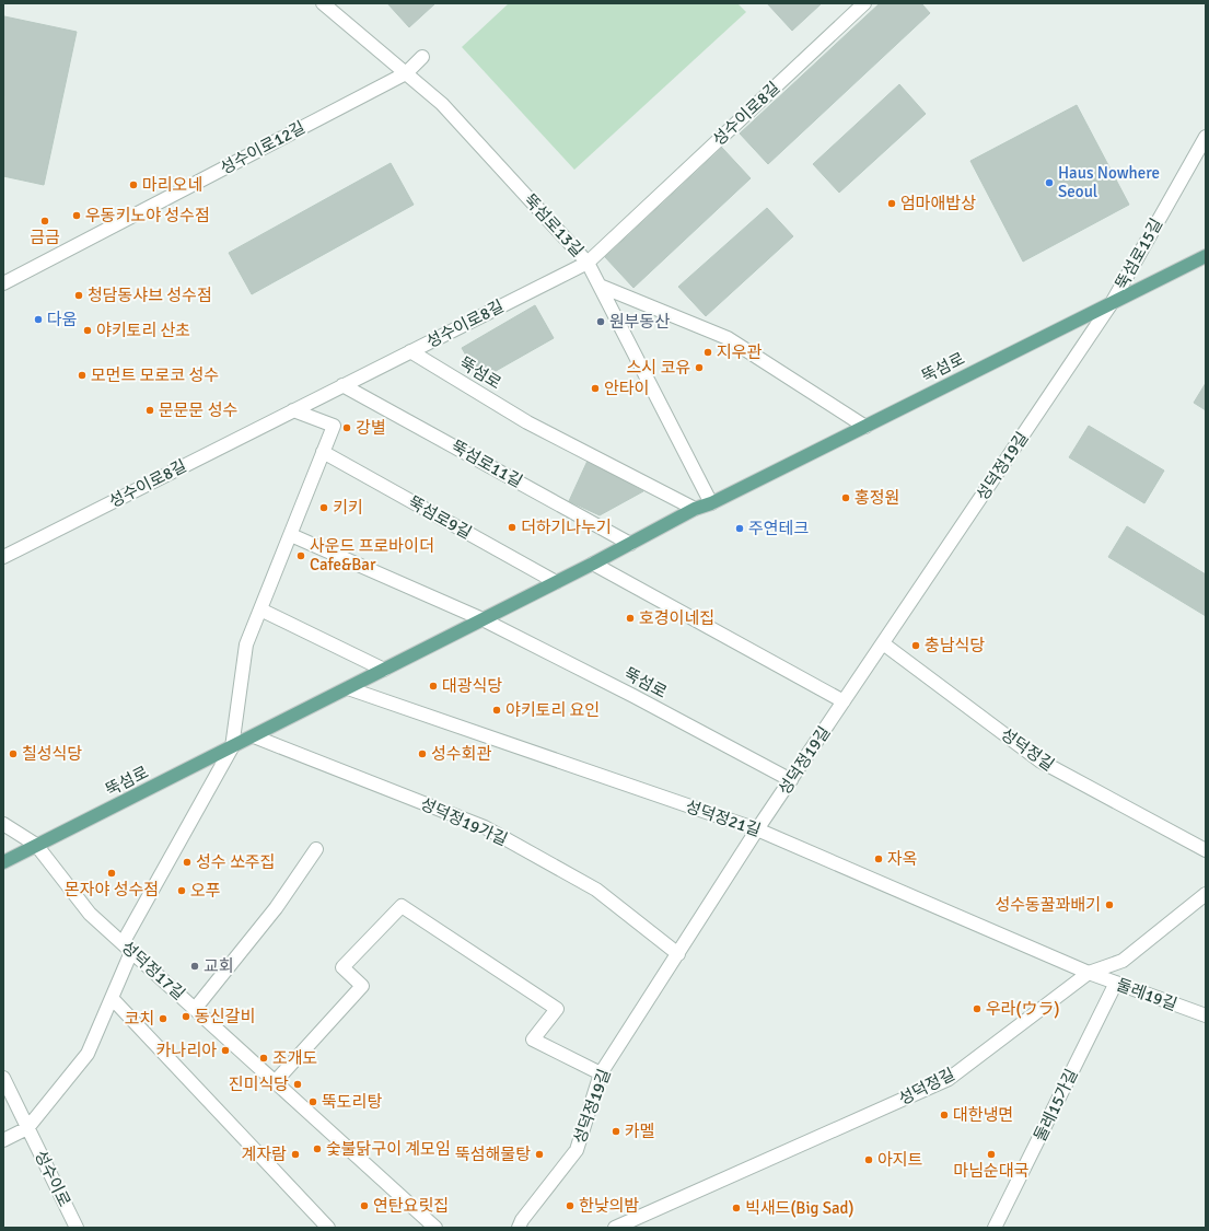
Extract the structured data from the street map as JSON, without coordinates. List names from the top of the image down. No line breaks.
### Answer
{"streets":{"main road":["뚝섬로"],"street":["성수이로8길","성수이로12길","뚝섬로13길","뚝섬로15길","뚝섬로11길","성덕정19길","뚝섬로9길","성덕정길","성덕정21길","성덕정19가길","성덕정17길","둘레19길","둘레15가길","성수이로"]},"crossings":[["성수이로8길","뚝섬로13길"],["성수이로8길","뚝섬로"],["성수이로8길","뚝섬로11길"],["성수이로12길","뚝섬로13길"],["뚝섬로13길","뚝섬로"],["뚝섬로15길","뚝섬로"],["뚝섬로15길","성덕정19길"],["뚝섬로","뚝섬로11길"],["뚝섬로","성덕정19길"],["뚝섬로","뚝섬로9길"],["뚝섬로","성덕정21길"],["뚝섬로","성덕정19가길"],["뚝섬로","성덕정17길"],["성덕정19길","성덕정길"],["성덕정19길","성덕정21길"],["성덕정19길","성덕정19가길"],["성덕정길","성덕정21길"],["성덕정길","둘레19길"],["성덕정21길","둘레19길"],["둘레19길","둘레15가길"]],"places":["Haus Nowhere Seoul","마리오네","엄마애밥상","우동키노야 성수점","금금","청담동샤브 성수점","다움","원부동산","야키토리 산초","지우관","스시 코유","모먼트 모로코 성수","안타이","문문문 성수","강별","홍정원","키키","더하기나누기","주연테크","사운드 프로바이더 Cafe&Bar","호경이네집","충남식당","대광식당","야키토리 요인","칠성식당","성수회관","자옥","성수 쏘주집","몬자야 성수점","오푸","성수동꿀꽈배기","교회","우라(ウラ)","동신갈비","코치","카나리아","조개도","진미식당","뚝도리탕","대한냉면","카멜","숯불닭구이 계모임","계자람","뚝섬해물탕","마님순대국","아지트","연탄요릿집","한낮의밤","빅새드(Big Sad)"]}
